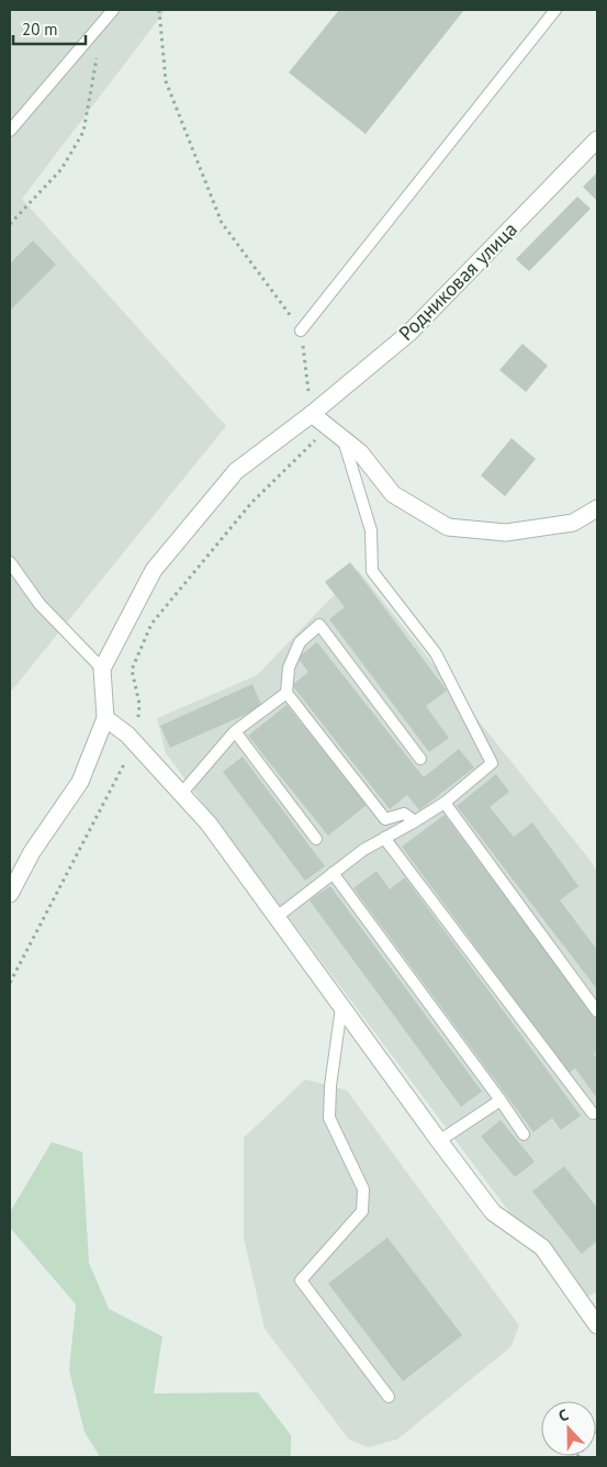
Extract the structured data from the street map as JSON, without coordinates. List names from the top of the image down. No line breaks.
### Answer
{"streets":{"street":["Родниковая улица"]},"scale_bar":"20 m","north":"top"}
